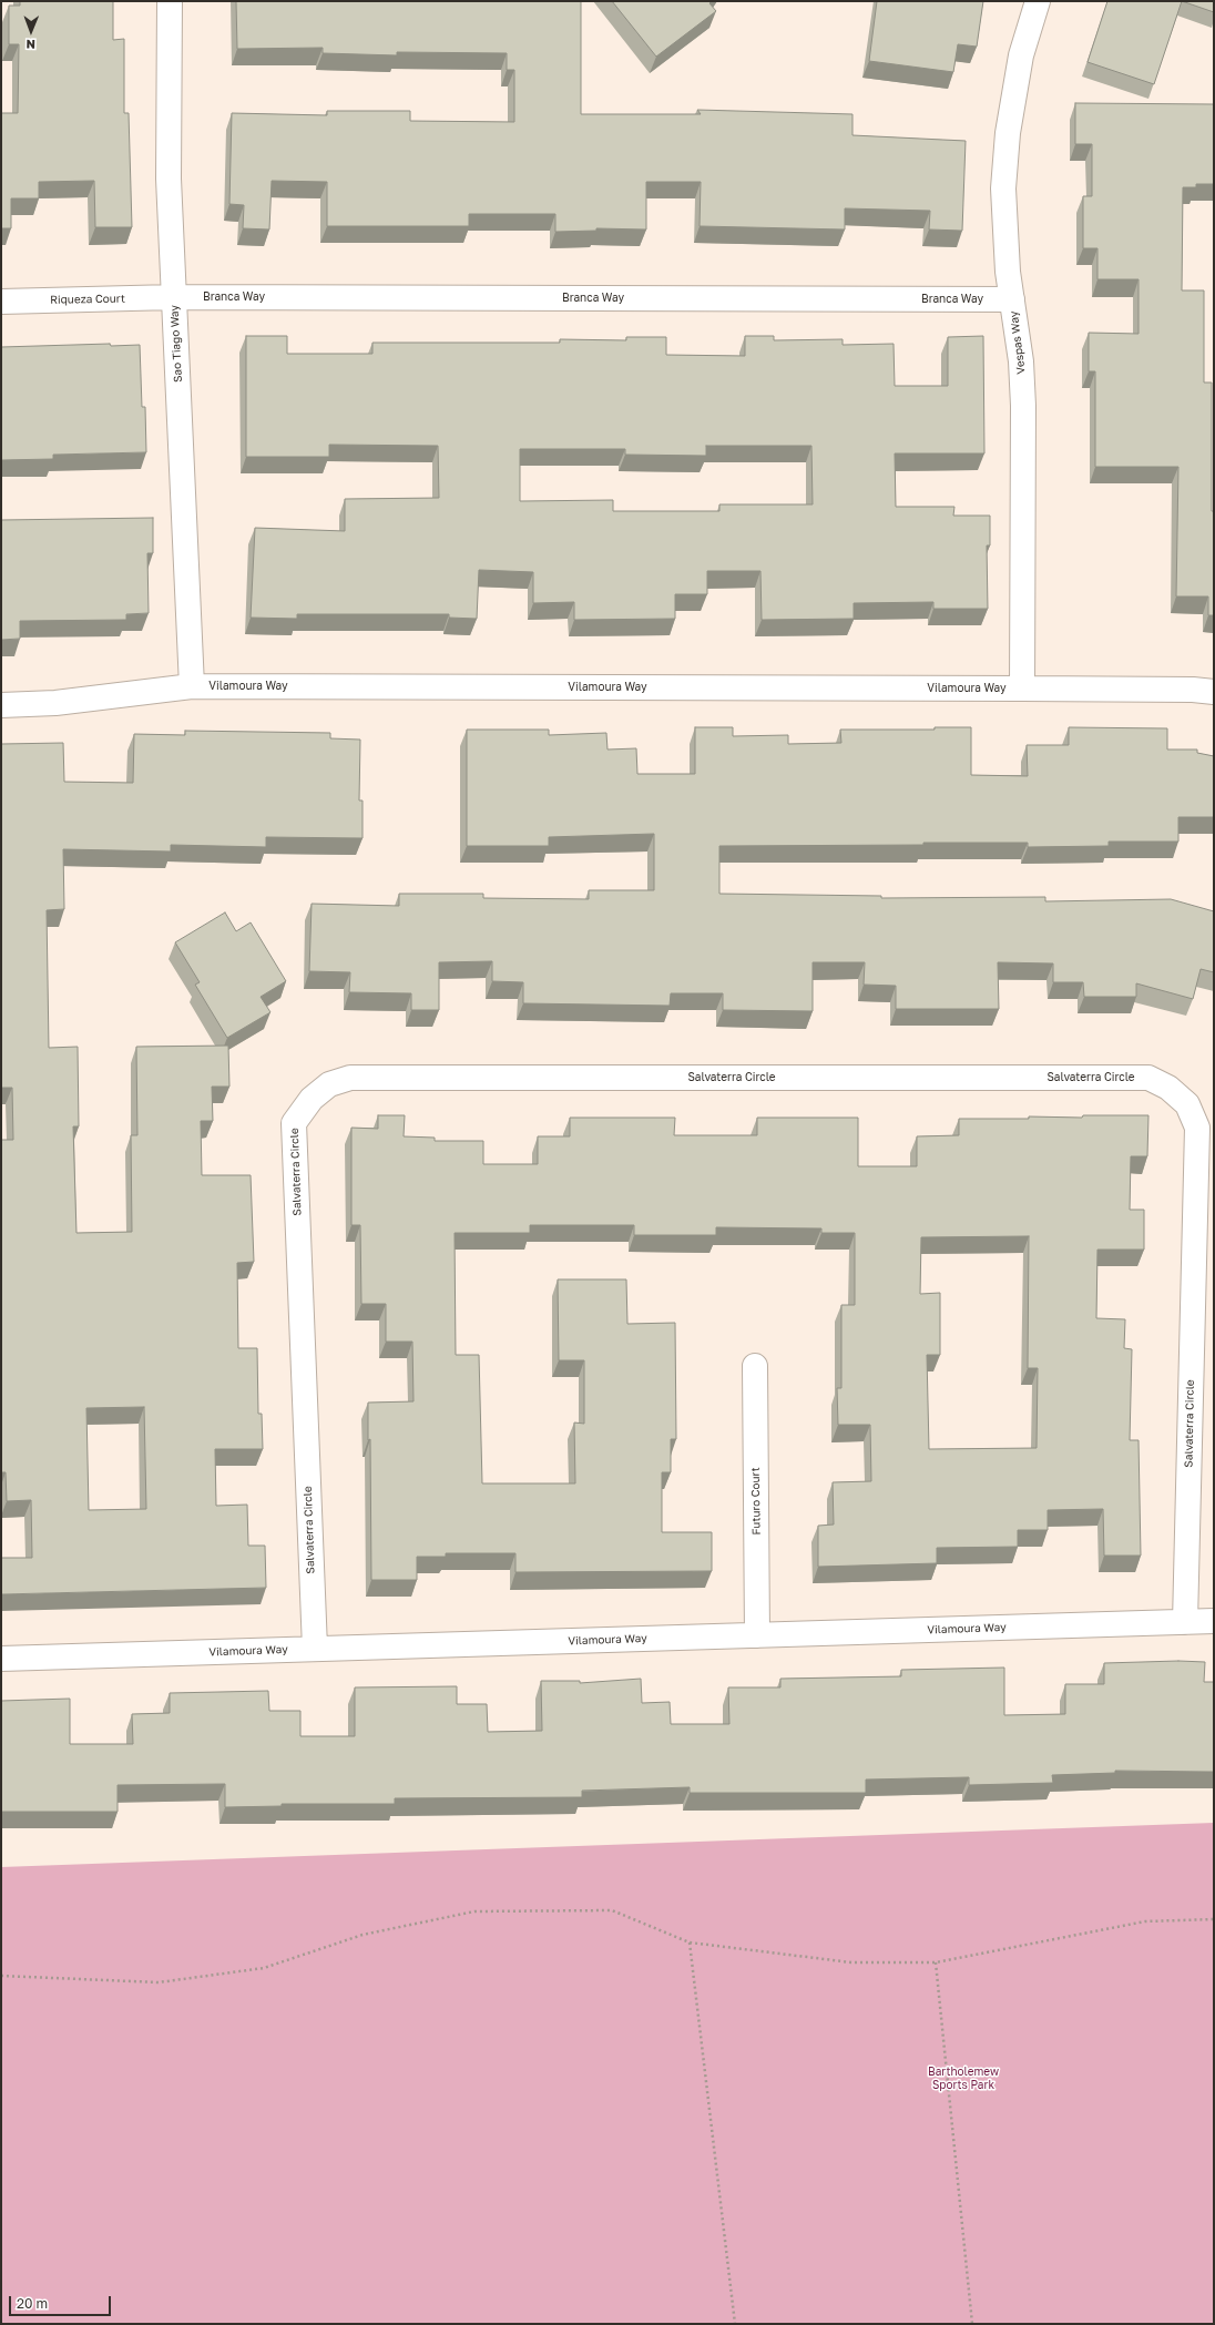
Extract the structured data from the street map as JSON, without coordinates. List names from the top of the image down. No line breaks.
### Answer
{"streets":{"street":["Branca Way","Riqueza Court","Vespas Way","Sao Tiago Way","Vilamoura Way","Salvaterra Circle","Futuro Court"]},"crossings":[["Branca Way","Riqueza Court"],["Branca Way","Vespas Way"],["Branca Way","Sao Tiago Way"],["Riqueza Court","Sao Tiago Way"],["Vespas Way","Vilamoura Way"],["Sao Tiago Way","Vilamoura Way"],["Vilamoura Way","Salvaterra Circle"],["Vilamoura Way","Futuro Court"]],"parks":["Bartholemew Sports Park"],"scale_bar":"20 m","north":"bottom"}
